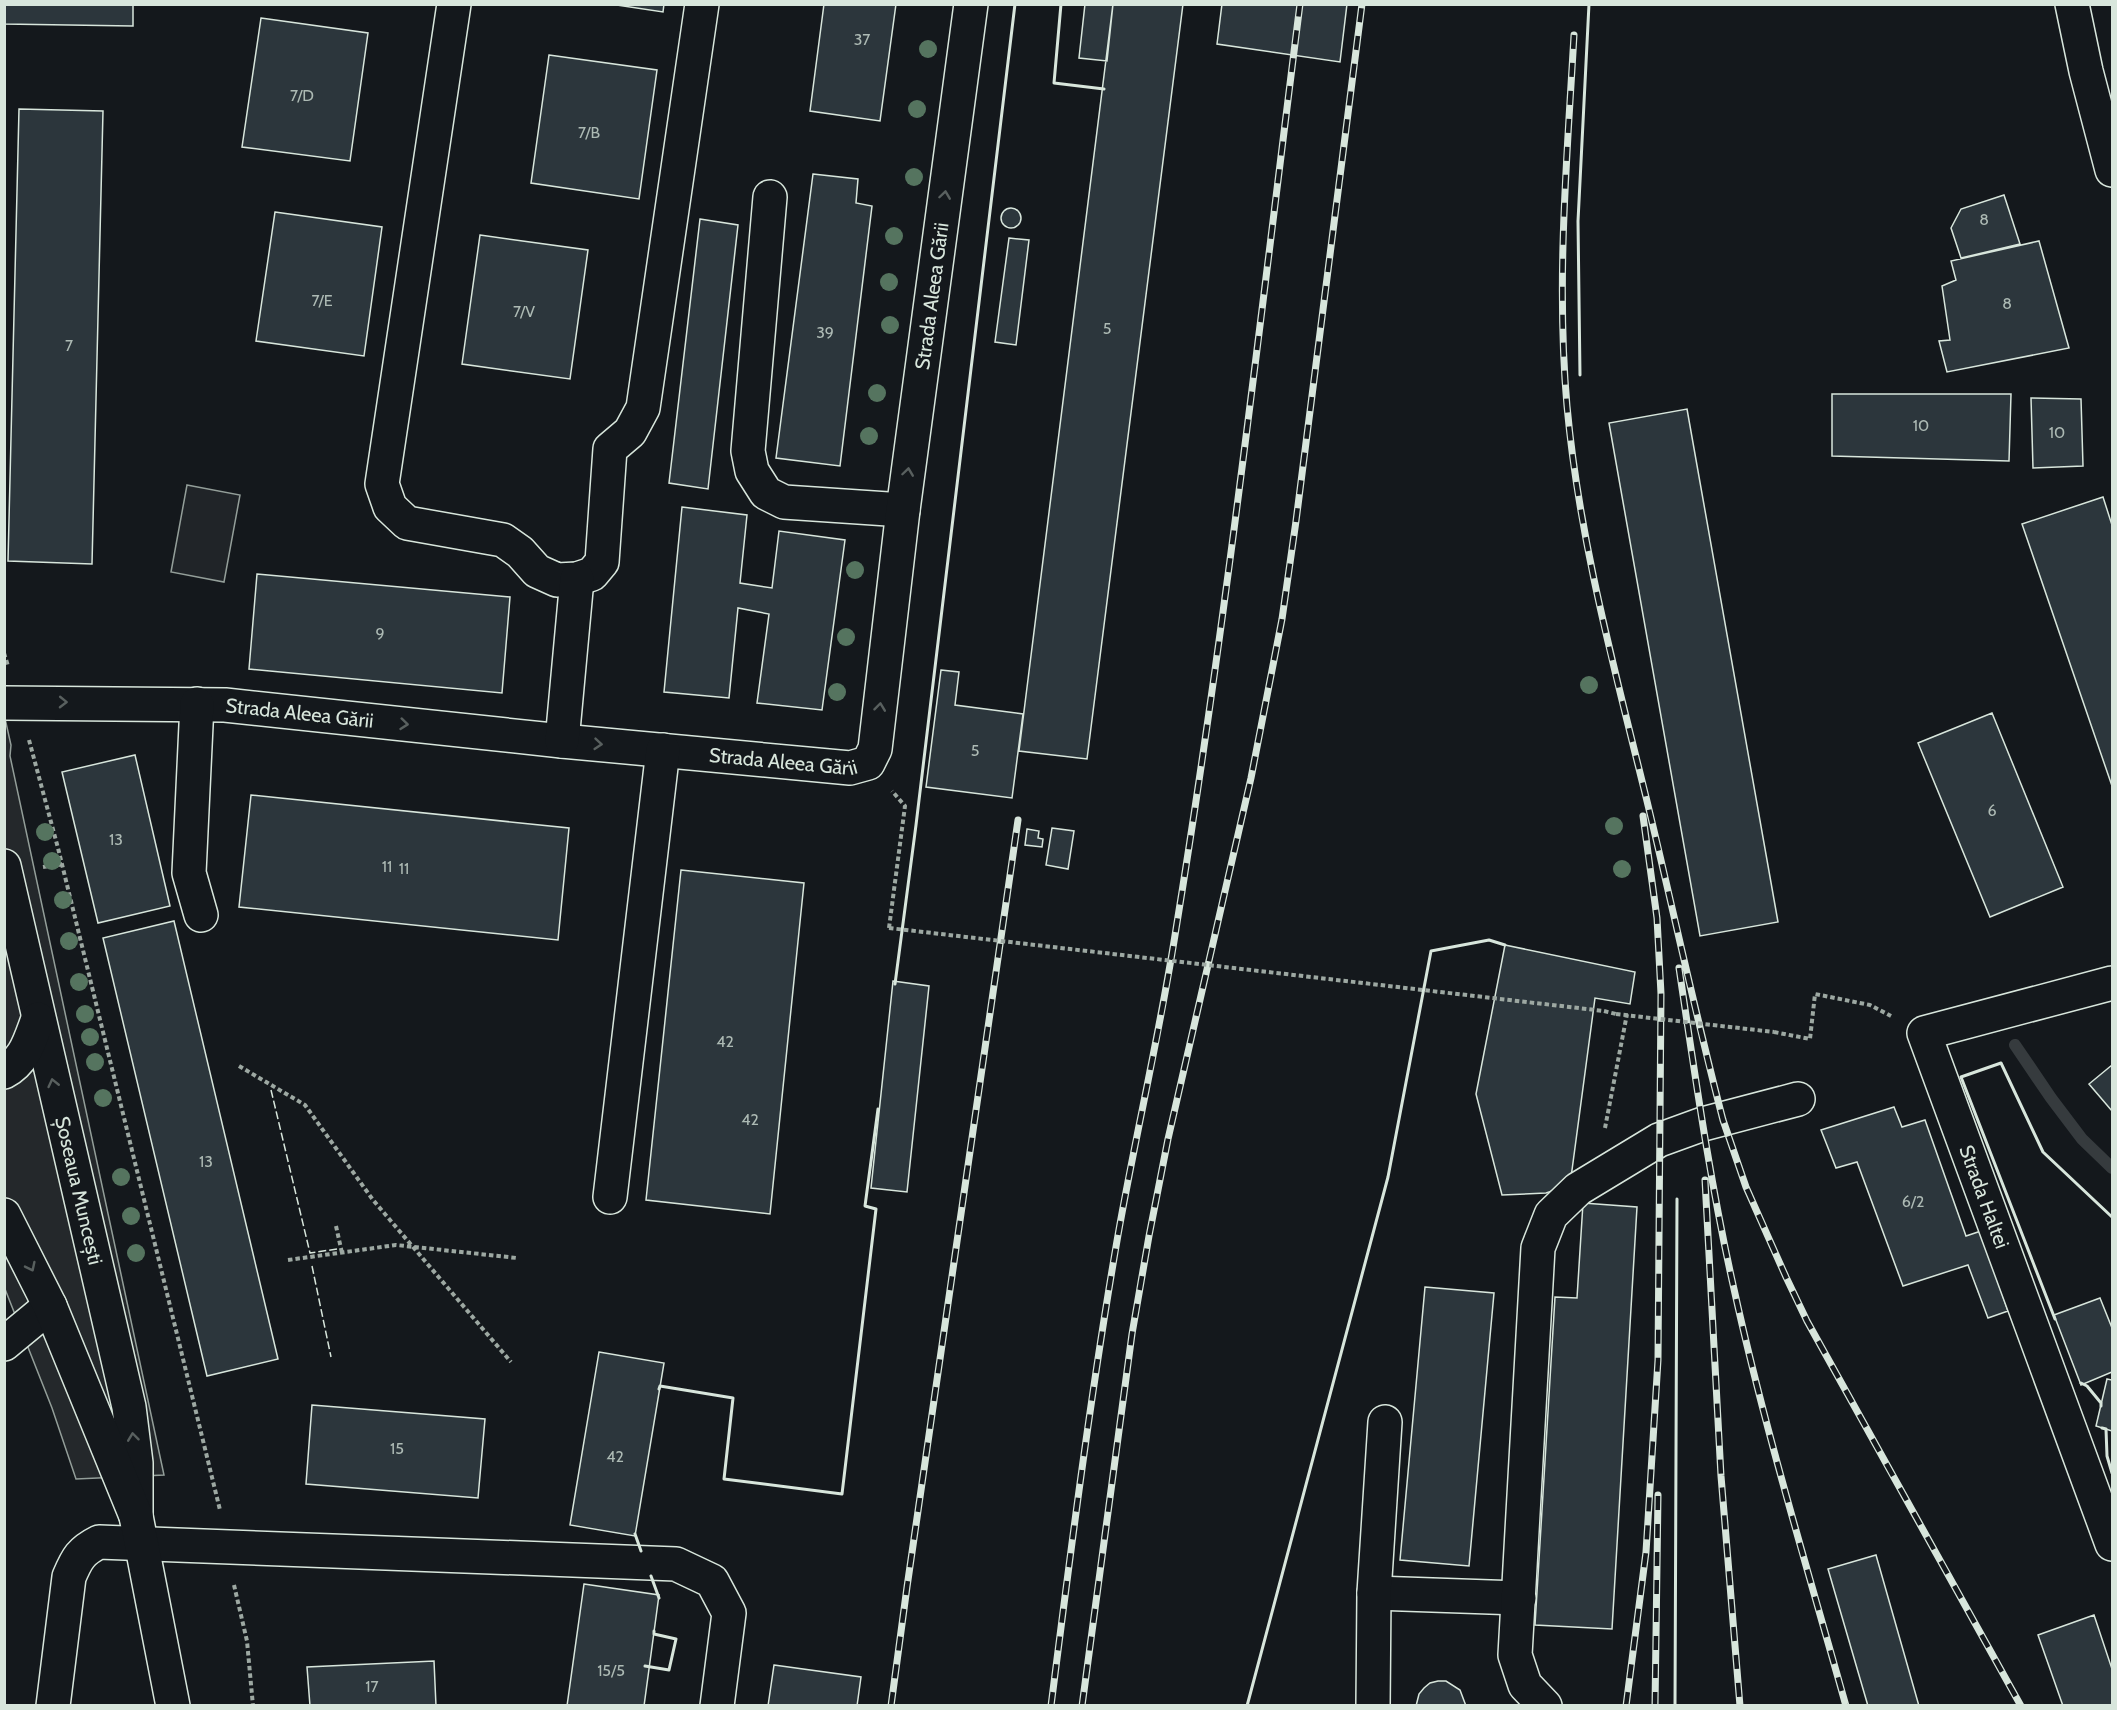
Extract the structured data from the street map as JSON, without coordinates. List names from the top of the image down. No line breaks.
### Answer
{"streets":{"street":["Strada Aleea Gării","Șoseaua Muncești","Strada Haltei"]},"house_numbers":["37","7/D","7/B","8","7/E","8","7/V","5","39","7","10","10","9","5","6","13","11","11","42","42","13","6/2","15","42","15/5","17"]}
